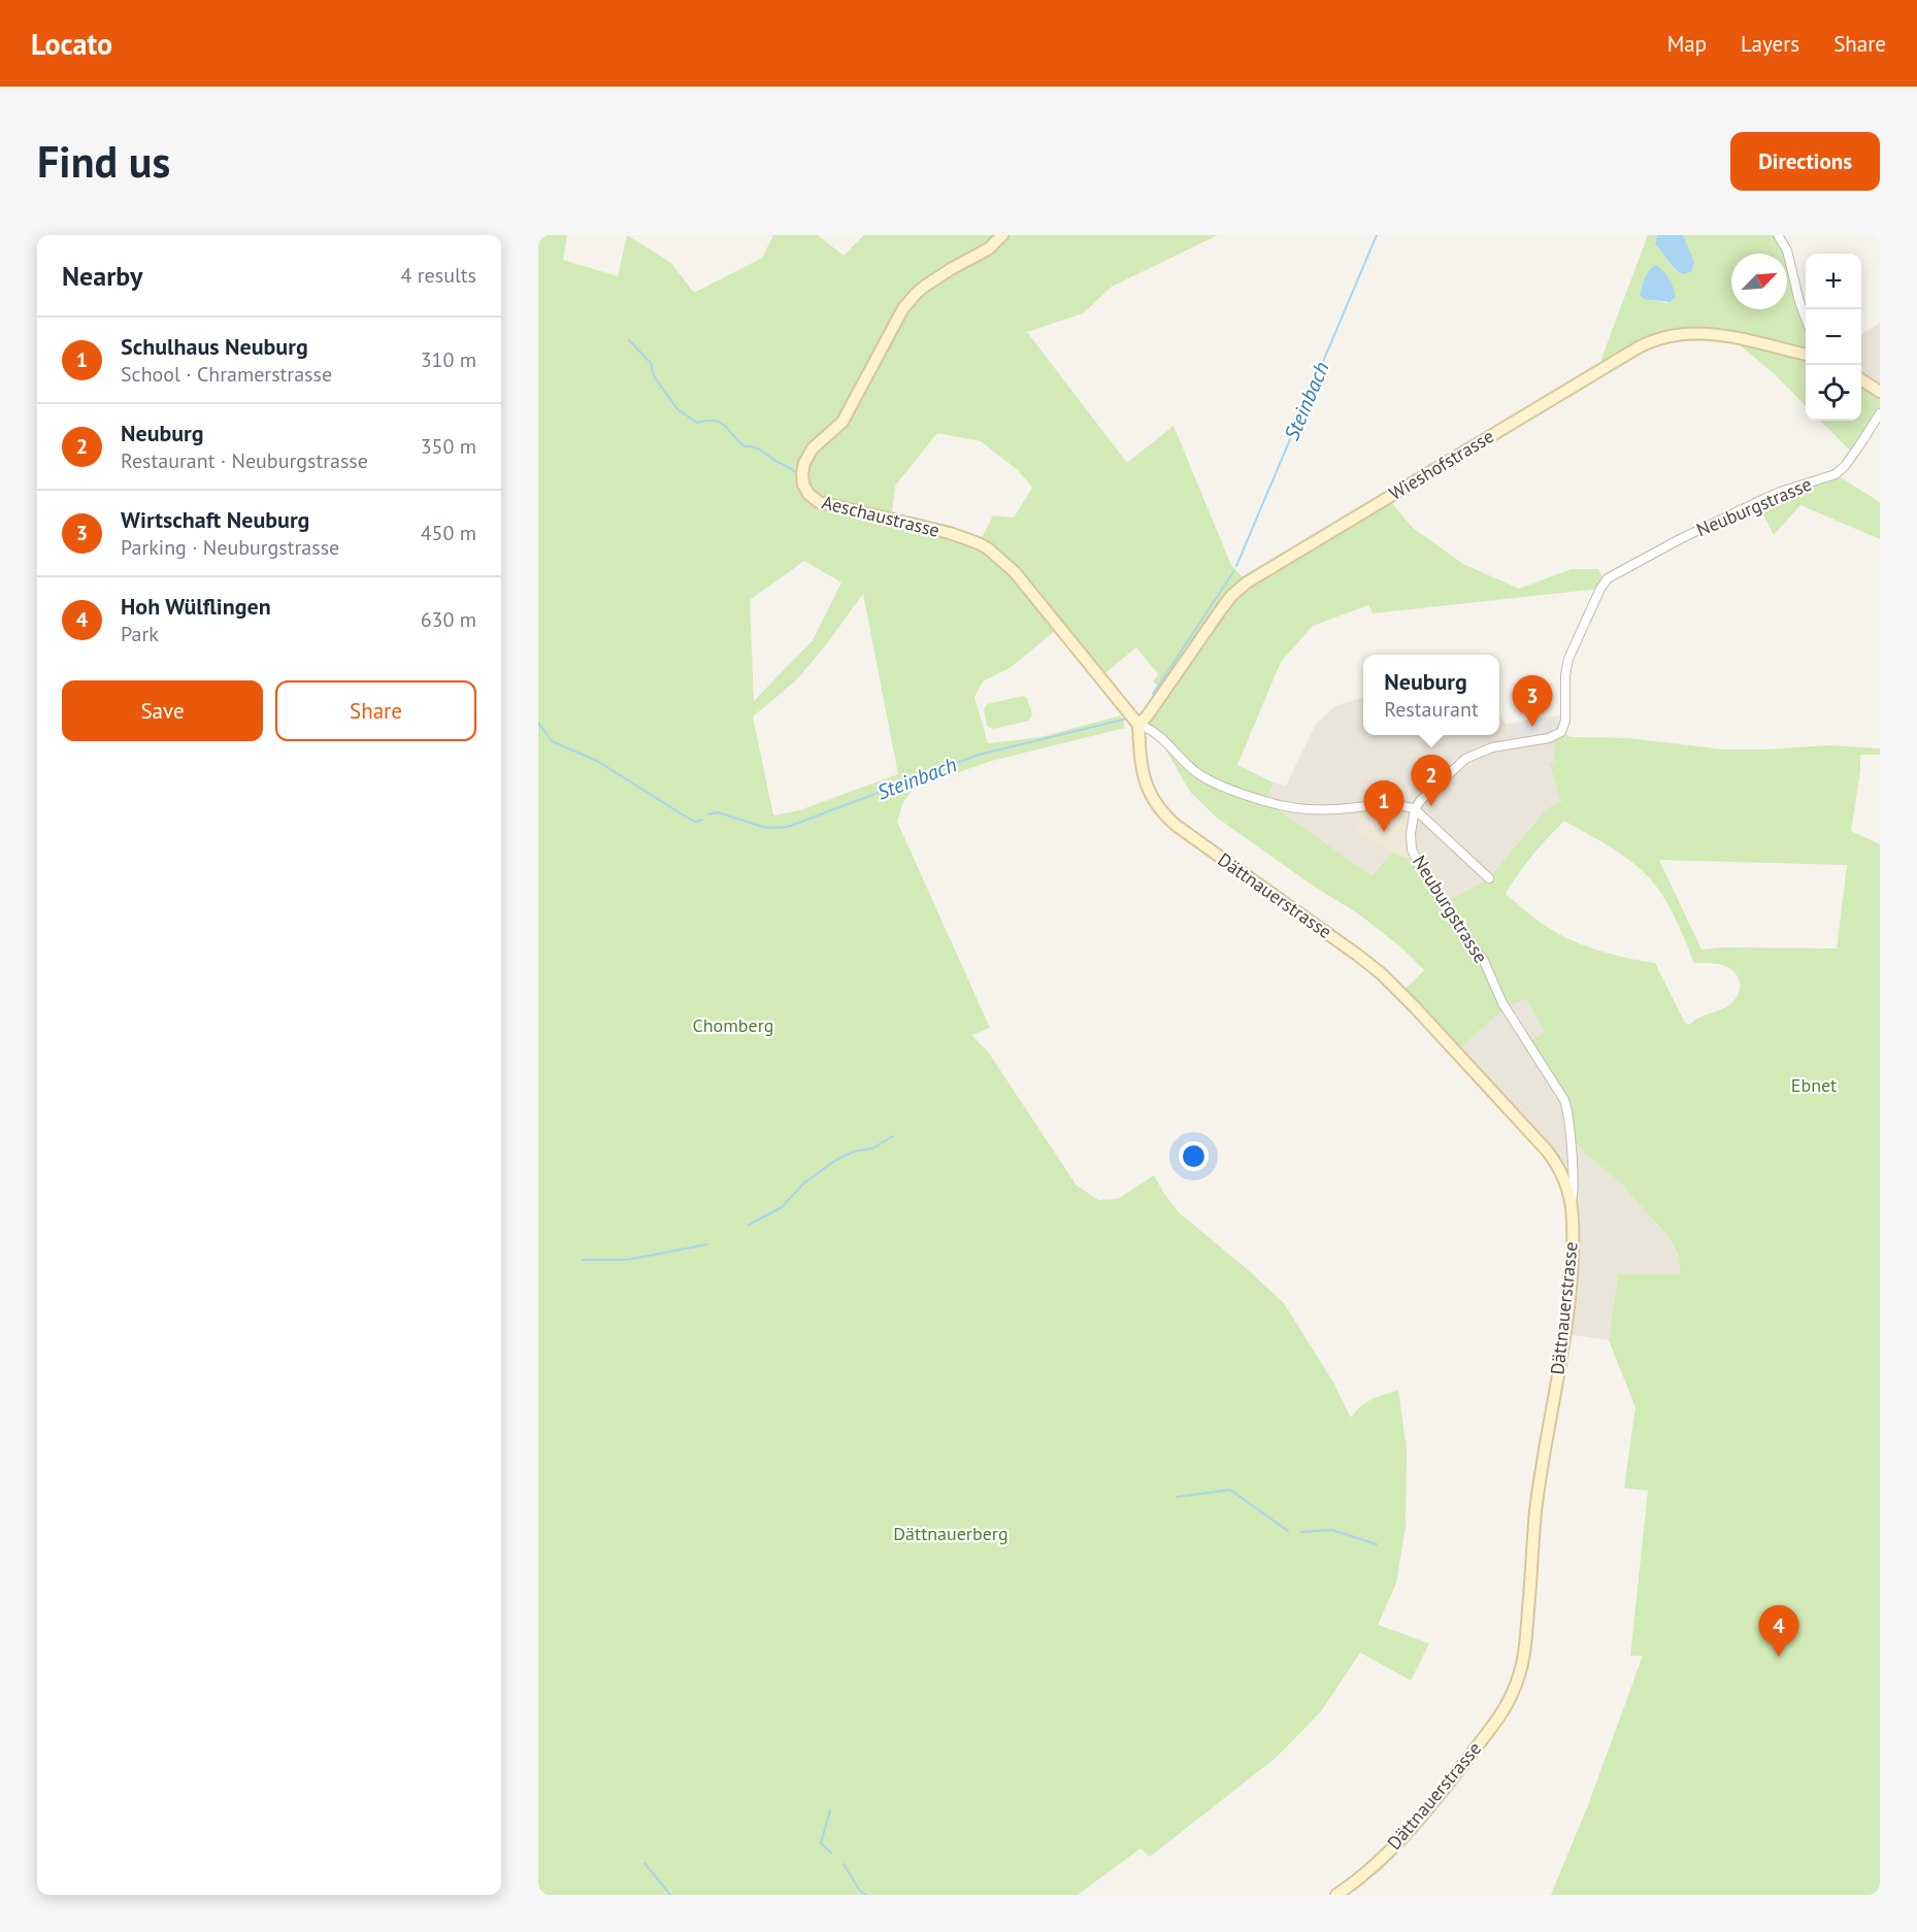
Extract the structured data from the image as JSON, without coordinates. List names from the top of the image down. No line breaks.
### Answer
{"streets":{"street":["Wieshofstrasse","Neuburgstrasse","Aeschaustrasse","Dättnauerstrasse"]},"crossings":[["Wieshofstrasse","Aeschaustrasse"],["Wieshofstrasse","Dättnauerstrasse"],["Neuburgstrasse","Dättnauerstrasse"],["Aeschaustrasse","Dättnauerstrasse"]],"water":["Steinbach"],"parks":["Chomberg","Ebnet","Dättnauerberg"],"north":"top right","page":{"header":"Locato","nav":["Map","Layers","Share"],"buttons":["Directions",["Save","Share"]],"title":"Find us","heading":["Nearby","4 results"],"map_buttons":["+","−"],"list":[{"mark":"1","name":"Schulhaus Neuburg","note":"School · Chramerstrasse","value":"310 m"},{"mark":"2","name":"Neuburg","note":"Restaurant · Neuburgstrasse","value":"350 m"},{"mark":"3","name":"Wirtschaft Neuburg","note":"Parking · Neuburgstrasse","value":"450 m"},{"mark":"4","name":"Hoh Wülflingen","note":"Park","value":"630 m"}],"popup":["Neuburg","Restaurant"],"pins":["3","2","1","4"]}}
